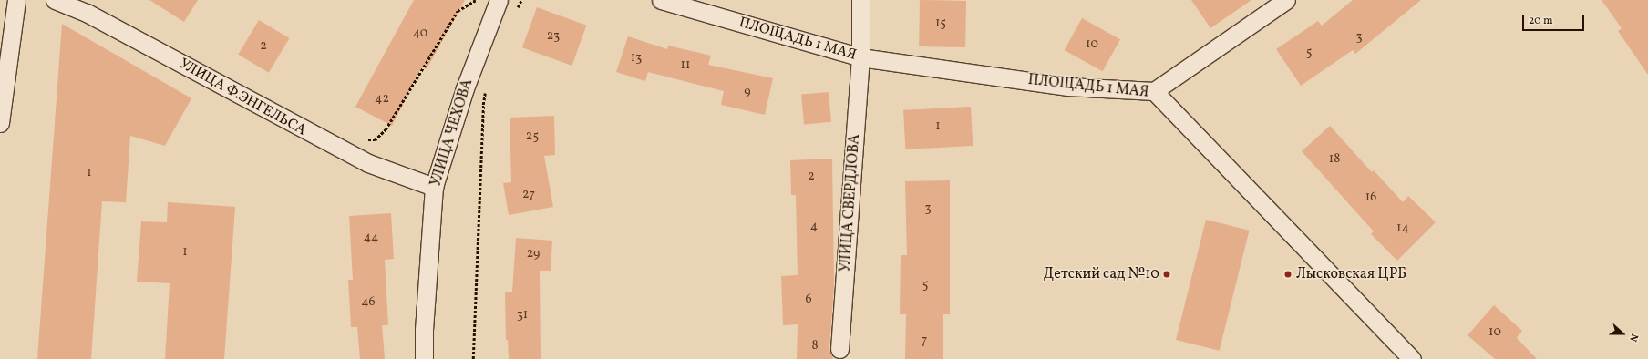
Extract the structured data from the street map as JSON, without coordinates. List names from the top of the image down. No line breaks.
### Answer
{"streets":{"street":["ПЛОЩАДЬ 1 МАЯ","УЛИЦА Ф.ЭНГЕЛЬСА","УЛИЦА ЧЕХОВА","УЛИЦА СВЕРДЛОВА"]},"crossings":[["ПЛОЩАДЬ 1 МАЯ","УЛИЦА СВЕРДЛОВА"],["УЛИЦА Ф.ЭНГЕЛЬСА","УЛИЦА ЧЕХОВА"]],"places":["Детский сад №10","Лысковская ЦРБ"],"house_numbers":["15","40","23","3","10","2","5","13","11","9","42","1","25","18","1","2","27","16","3","4","14","44","1","29","5","6","46","31","10","7","8"],"scale_bar":"20 m","north":"right"}
